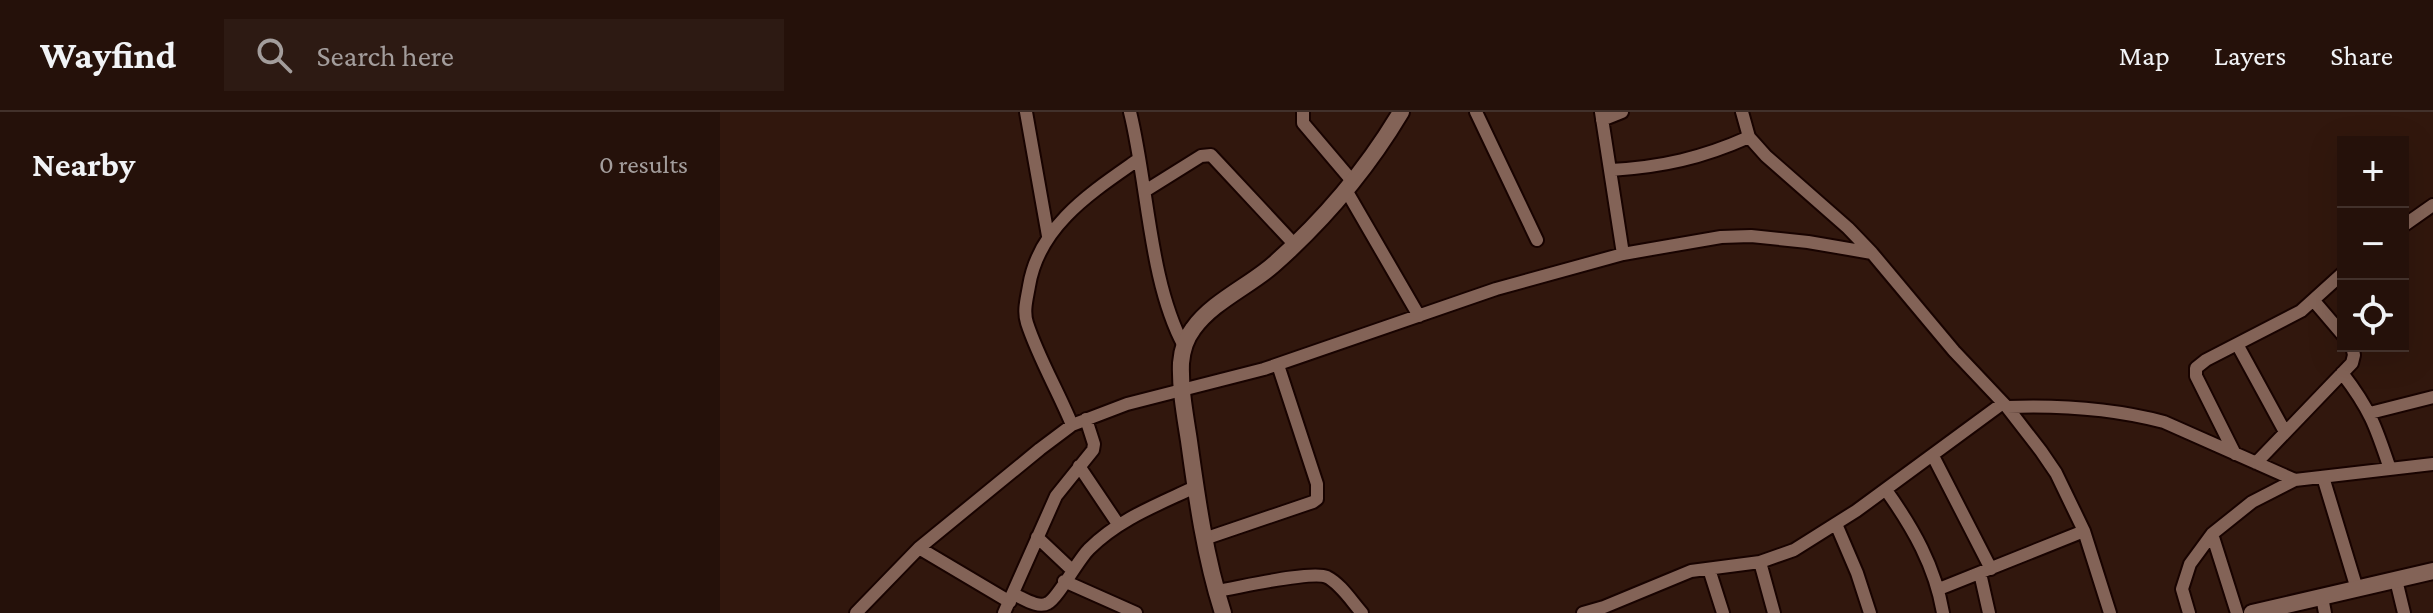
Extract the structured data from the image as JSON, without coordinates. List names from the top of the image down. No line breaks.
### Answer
{"page":{"header":"Wayfind","search":"Search here","nav":["Map","Layers","Share"],"heading":["Nearby","0 results"],"map_buttons":["+","−"]}}
